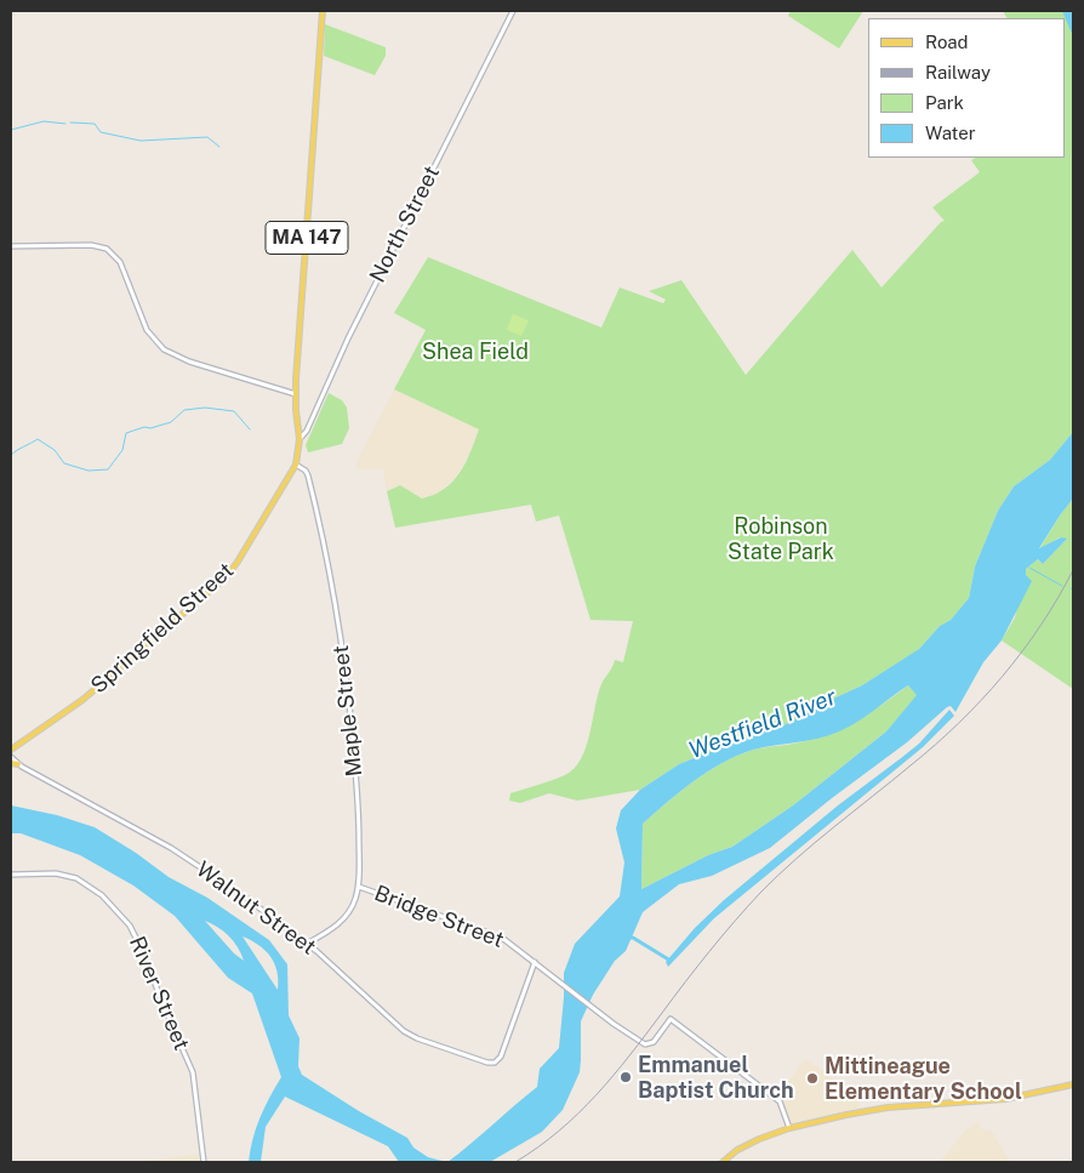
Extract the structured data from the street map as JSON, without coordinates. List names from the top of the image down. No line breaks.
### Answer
{"streets":{"main road":["North Street","MA 147","Springfield Street","Maple Street","Walnut Street","Bridge Street","River Street"]},"crossings":[["North Street","Springfield Street"],["Springfield Street","Maple Street"],["Maple Street","Walnut Street"],["Maple Street","Bridge Street"],["Walnut Street","Bridge Street"]],"water":["Westfield River"],"parks":["Shea Field","Robinson State Park"],"places":["Emmanuel Baptist Church","Mittineague Elementary School"],"legend":["Road","Railway","Park","Water"]}
